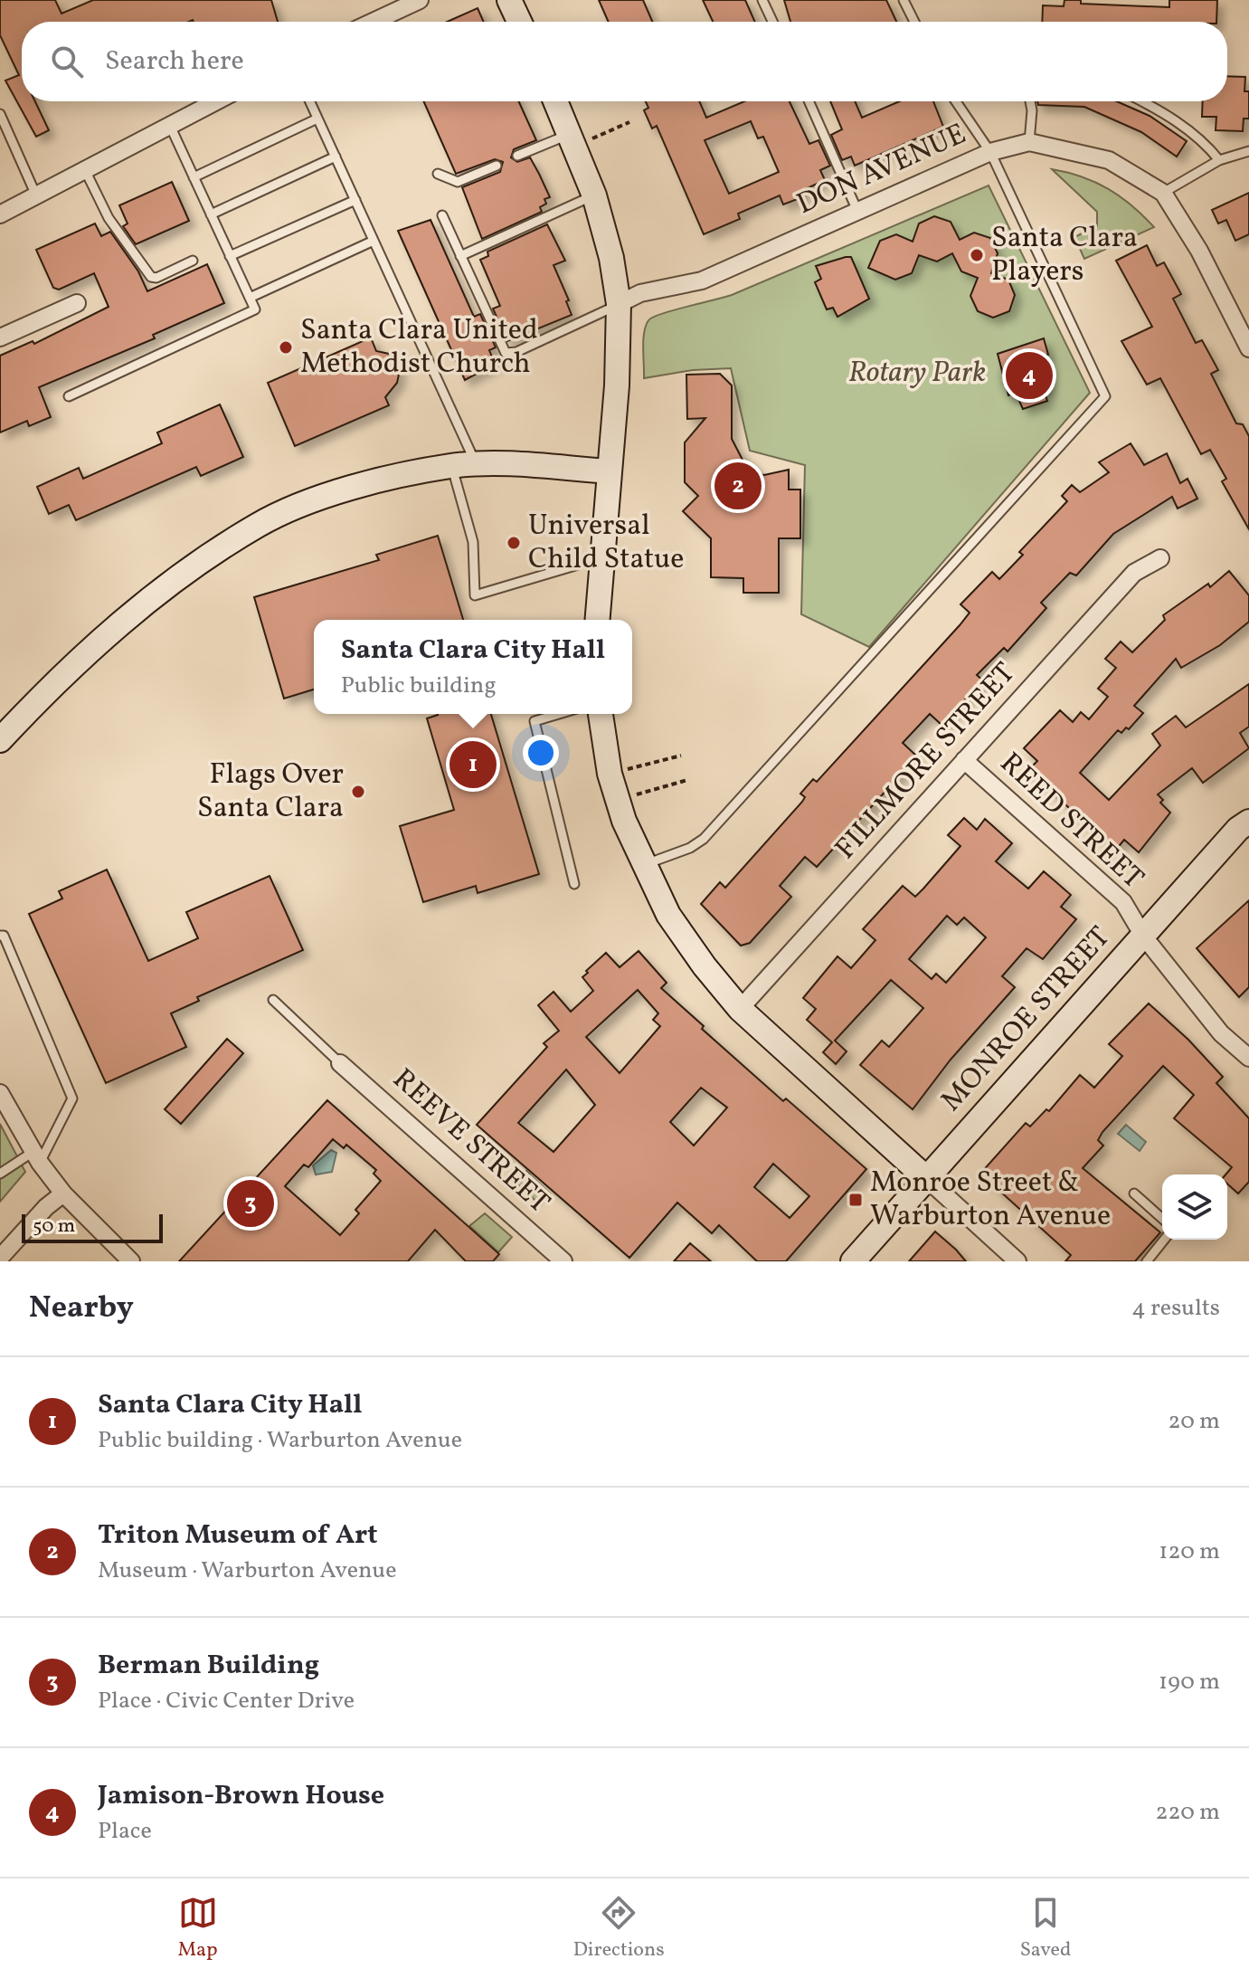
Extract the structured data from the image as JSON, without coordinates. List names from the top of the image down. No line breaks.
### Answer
{"streets":{"street":["DON AVENUE","FILLMORE STREET","REED STREET","MONROE STREET","REEVE STREET"]},"crossings":[["FILLMORE STREET","REED STREET"],["REED STREET","MONROE STREET"]],"parks":["Rotary Park"],"places":{"other":["Santa Clara Players","Santa Clara United Methodist Church","Universal Child Statue","Flags Over Santa Clara"],"transit":["Monroe Street & Warburton Avenue"]},"scale_bar":"50 m","page":{"search":"Search here","pins":["4","2","1","3"],"popup":["Santa Clara City Hall","Public building"],"scale":"50 m","heading":["Nearby","4 results"],"list":[{"mark":"1","name":"Santa Clara City Hall","note":"Public building · Warburton Avenue","value":"20 m"},{"mark":"2","name":"Triton Museum of Art","note":"Museum · Warburton Avenue","value":"120 m"},{"mark":"3","name":"Berman Building","note":"Place · Civic Center Drive","value":"190 m"},{"mark":"4","name":"Jamison-Brown House","note":"Place","value":"220 m"}],"nav":["Map","Directions","Saved"]}}
